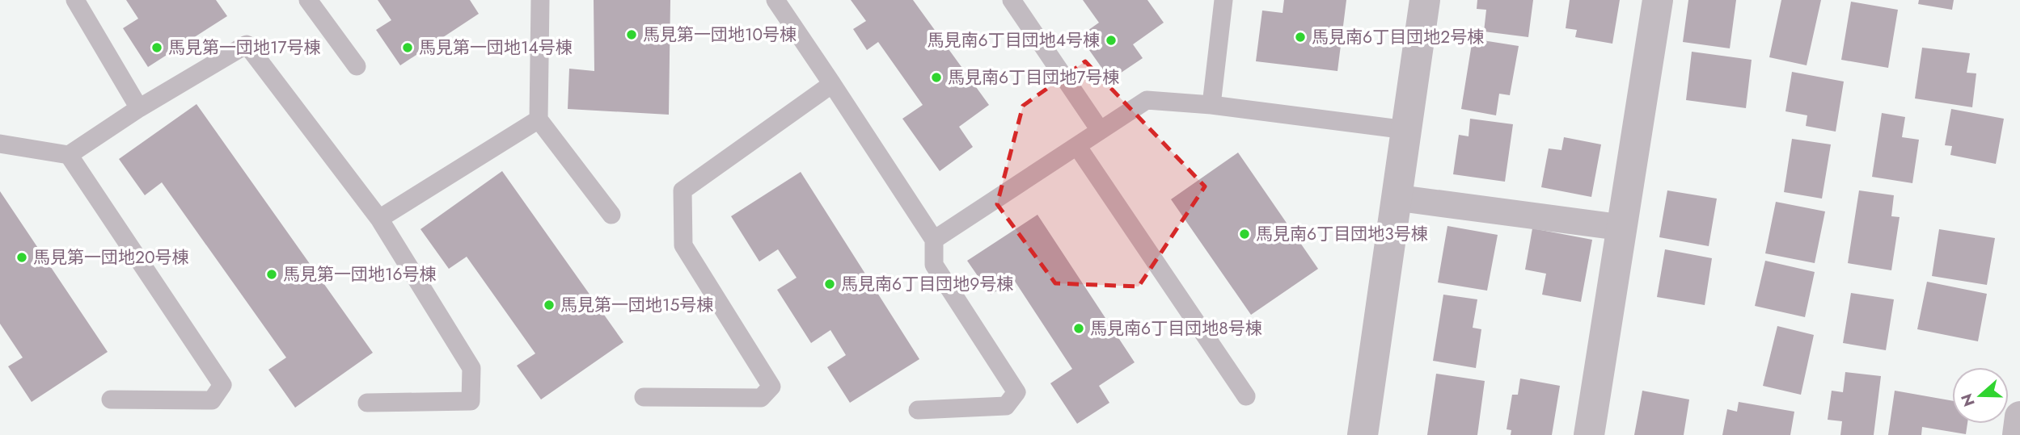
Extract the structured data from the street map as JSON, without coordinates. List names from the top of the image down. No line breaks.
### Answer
{"places":["馬見第一団地10号棟","馬見南６丁目団地2号棟","馬見南６丁目団地4号棟","馬見第一団地17号棟","馬見第一団地14号棟","馬見南６丁目団地7号棟","馬見南６丁目団地3号棟","馬見第一団地20号棟","馬見第一団地16号棟","馬見南６丁目団地9号棟","馬見第一団地15号棟","馬見南６丁目団地8号棟"],"north":"left"}
